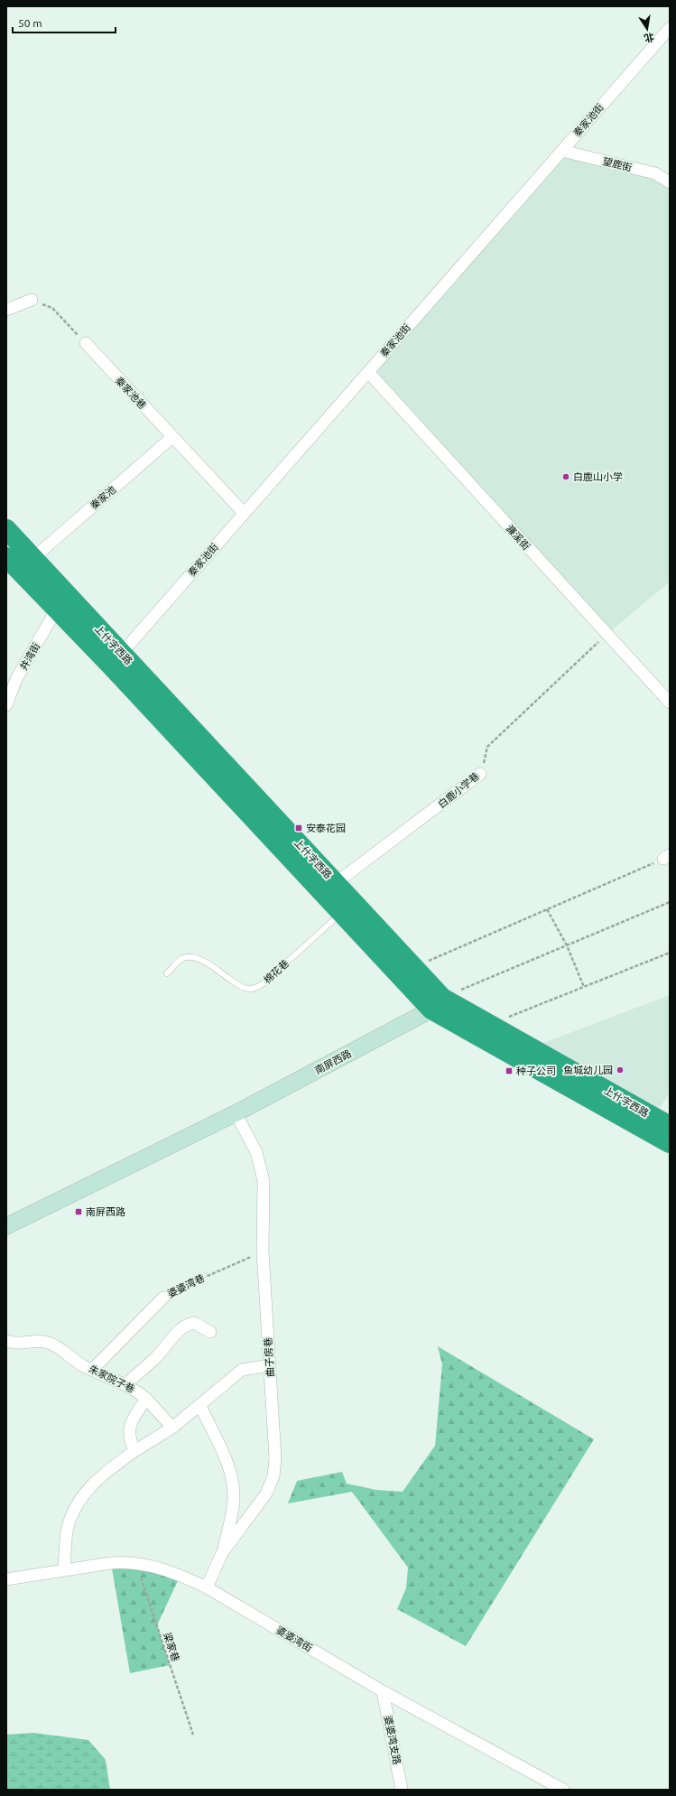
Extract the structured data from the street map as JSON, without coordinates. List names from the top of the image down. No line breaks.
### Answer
{"streets":{"highway":["上什字西路"],"street":["秦家池街","望鹿街","秦家池巷","秦家池","濂溪街","井湾街","白鹿小学巷","南屏西路","婆婆湾巷","曲子房巷","朱家院子巷","婆婆湾街","婆婆湾支路"],"lane":["棉花巷"],"path":["梁家巷"]},"crossings":[["秦家池街","望鹿街"],["秦家池街","秦家池巷"],["秦家池街","濂溪街"],["秦家池街","上什字西路"],["秦家池巷","秦家池"],["秦家池","上什字西路"],["濂溪街","白鹿小学巷"],["上什字西路","井湾街"],["上什字西路","白鹿小学巷"],["上什字西路","棉花巷"],["上什字西路","南屏西路"],["南屏西路","曲子房巷"],["婆婆湾巷","曲子房巷"],["婆婆湾巷","朱家院子巷"],["曲子房巷","婆婆湾街"],["婆婆湾街","梁家巷"],["婆婆湾街","婆婆湾支路"]],"places":{"other":["白鹿山小学","鱼城幼儿园"],"transit":["安泰花园","种子公司","南屏西路"]},"scale_bar":"50 m","north":"bottom"}
